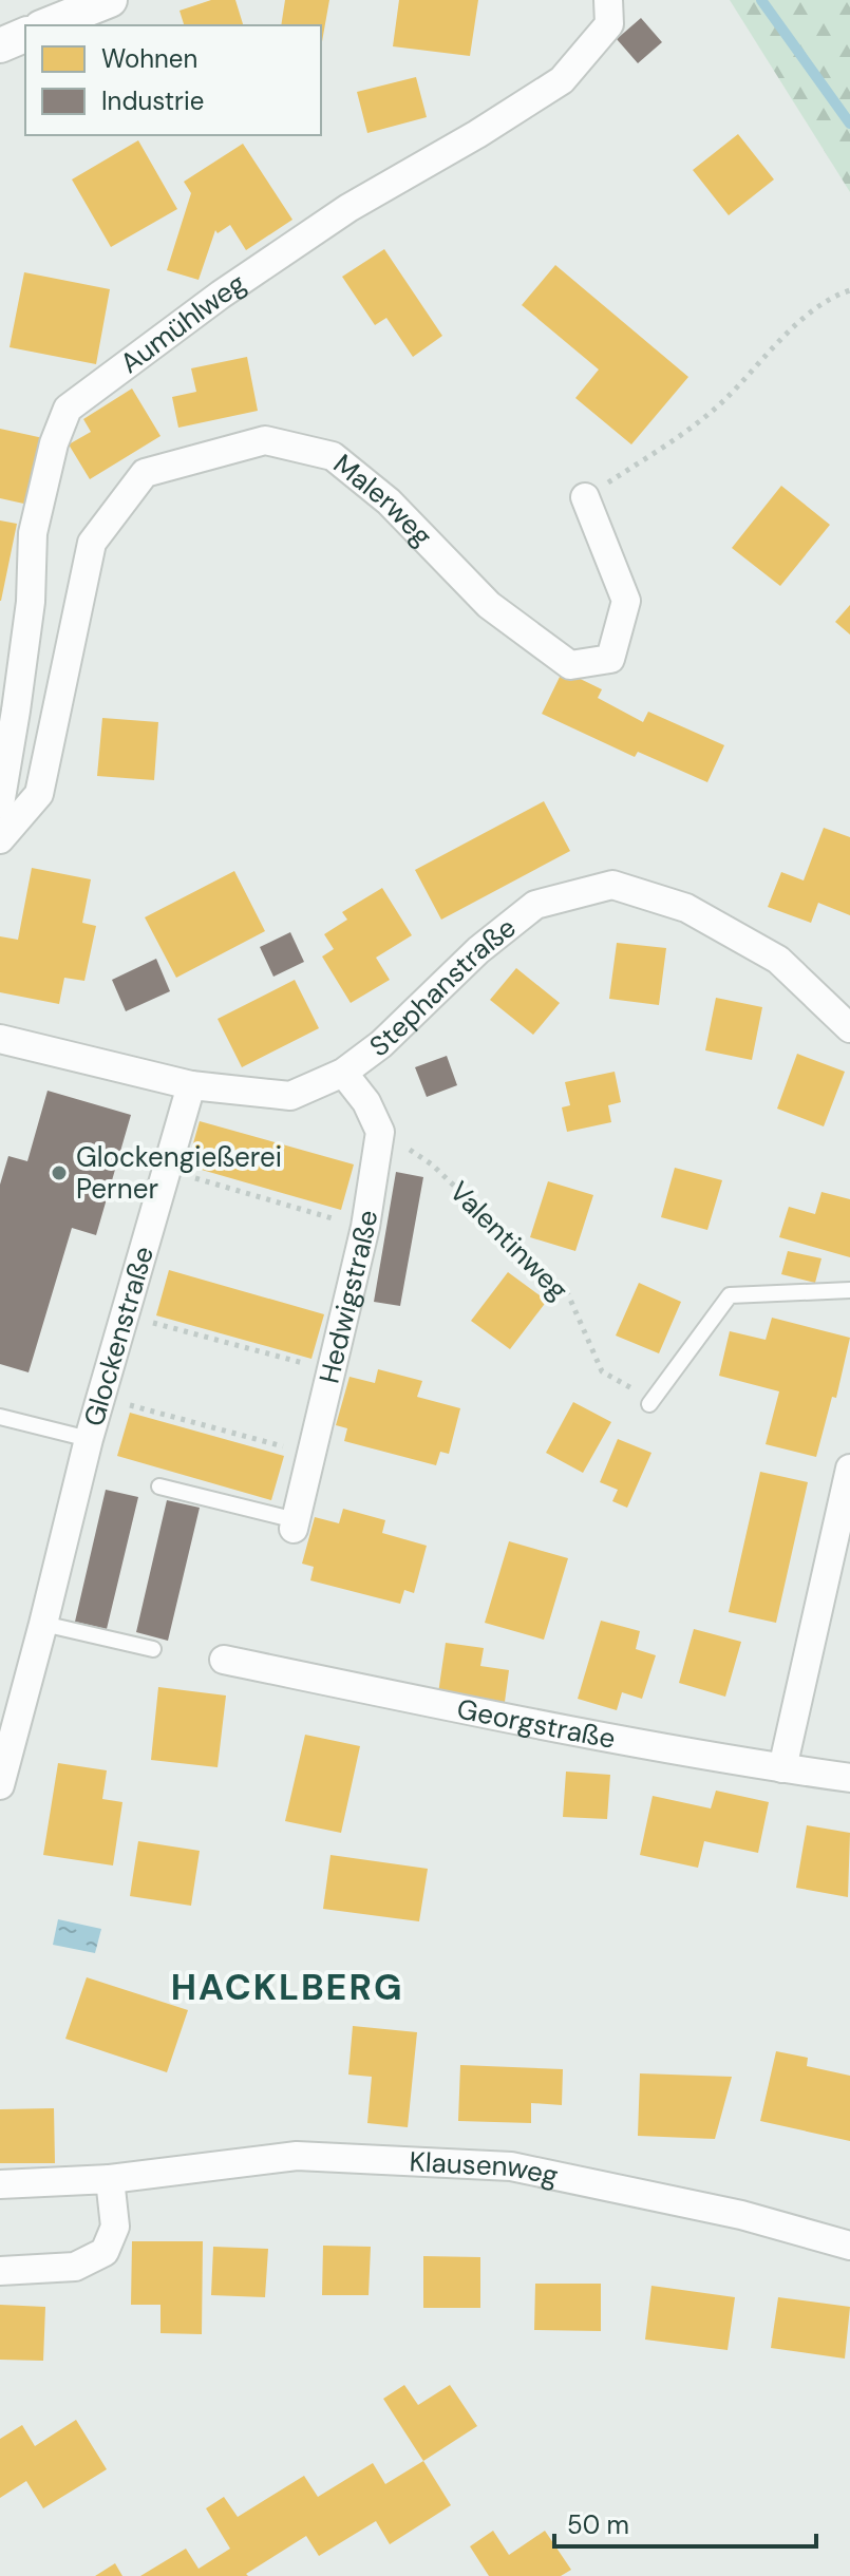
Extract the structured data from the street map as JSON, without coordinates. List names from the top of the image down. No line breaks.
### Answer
{"streets":{"street":["Aumühlweg","Malerweg","Stephanstraße","Hedwigstraße","Glockenstraße","Georgstraße","Klausenweg"],"path":["Valentinweg"]},"crossings":[["Stephanstraße","Glockenstraße"],["Valentinweg","Hedwigstraße"]],"districts":["HACKLBERG"],"places":["Glockengießerei Perner"],"legend":["Wohnen","Industrie"],"scale_bar":"50 m"}
